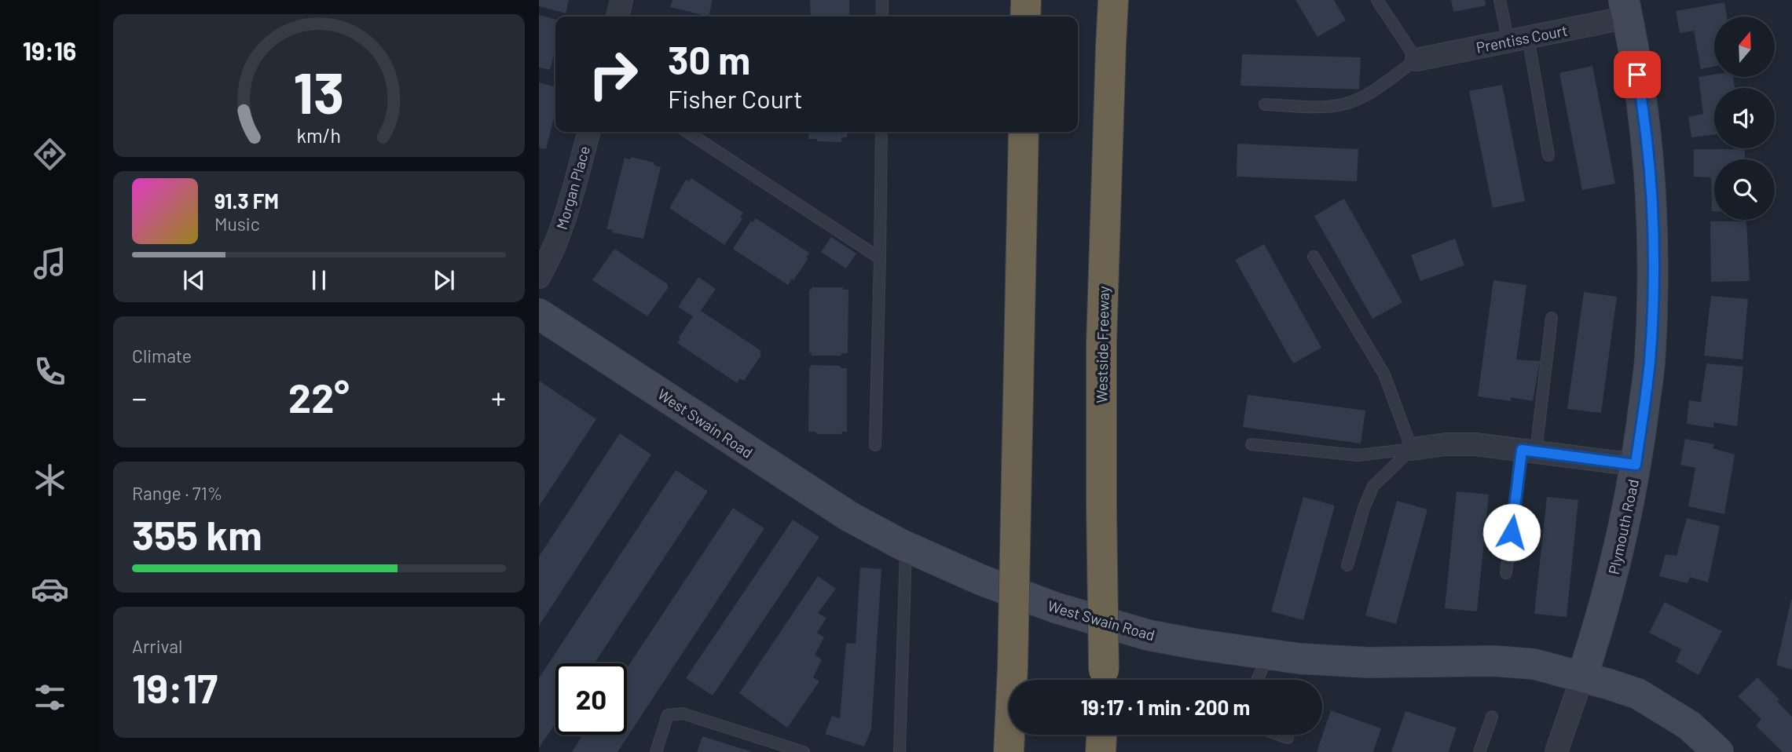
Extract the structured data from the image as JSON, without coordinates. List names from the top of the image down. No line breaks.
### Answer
{"streets":{"highway":["Westside Freeway"],"street":["Prentiss Court","Morgan Place","West Swain Road","Plymouth Road"]},"crossings":[["Prentiss Court","Plymouth Road"],["West Swain Road","Plymouth Road"]],"north":"top","page":{"tabs":"19:16","turn":["30 m","Fisher Court"],"song":["91.3 FM","Music"],"tile":["Climate",["Range · 71%","355 km"],["Arrival","19:17"]],"heat":["−","22°","+"],"limit":"20","trip":"19:17 · 1 min · 200 m","gauge":["13","km/h"]}}
